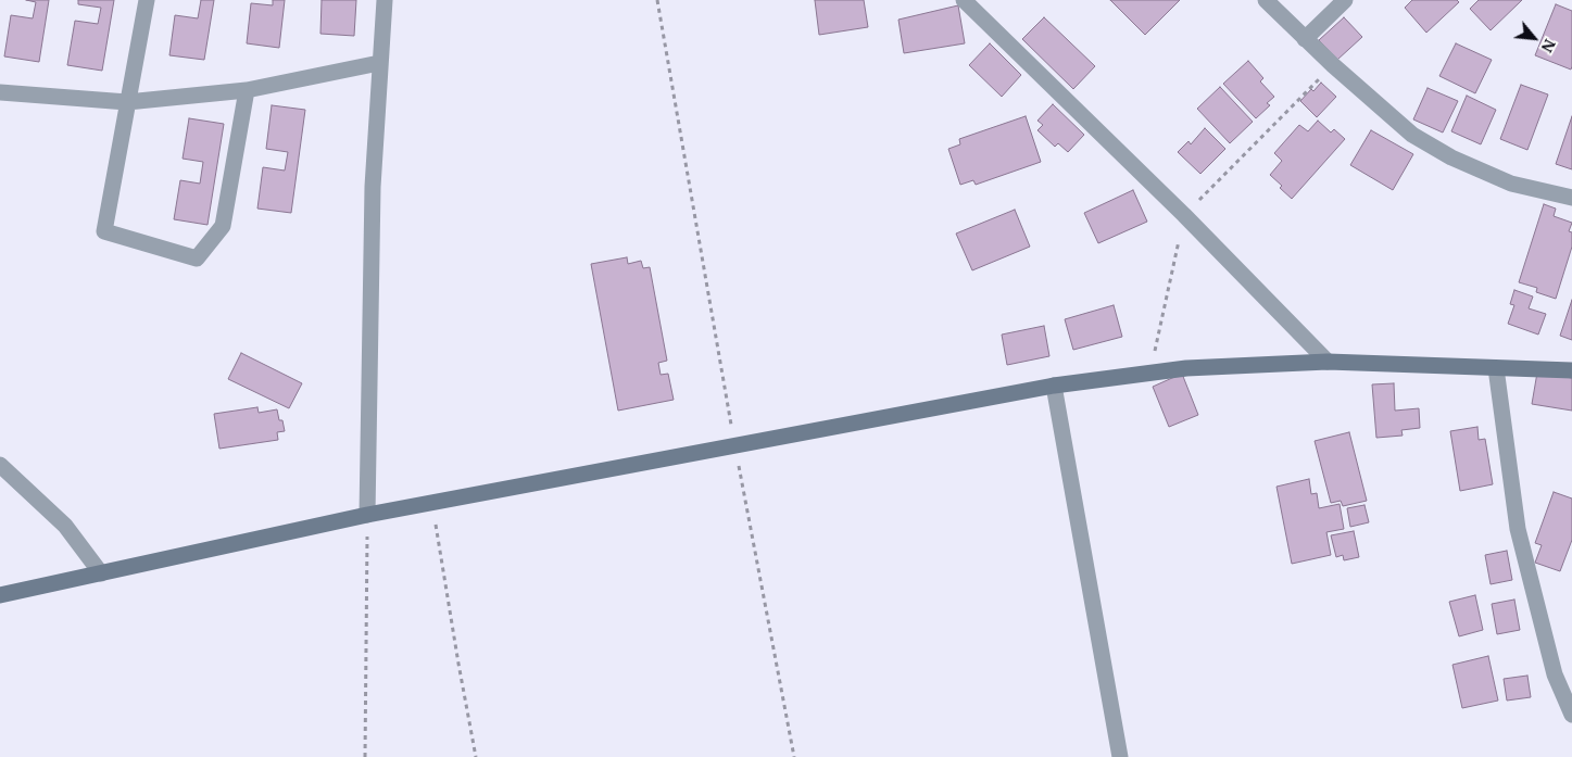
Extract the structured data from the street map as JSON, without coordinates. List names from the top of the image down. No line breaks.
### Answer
{"north":"bottom right"}
